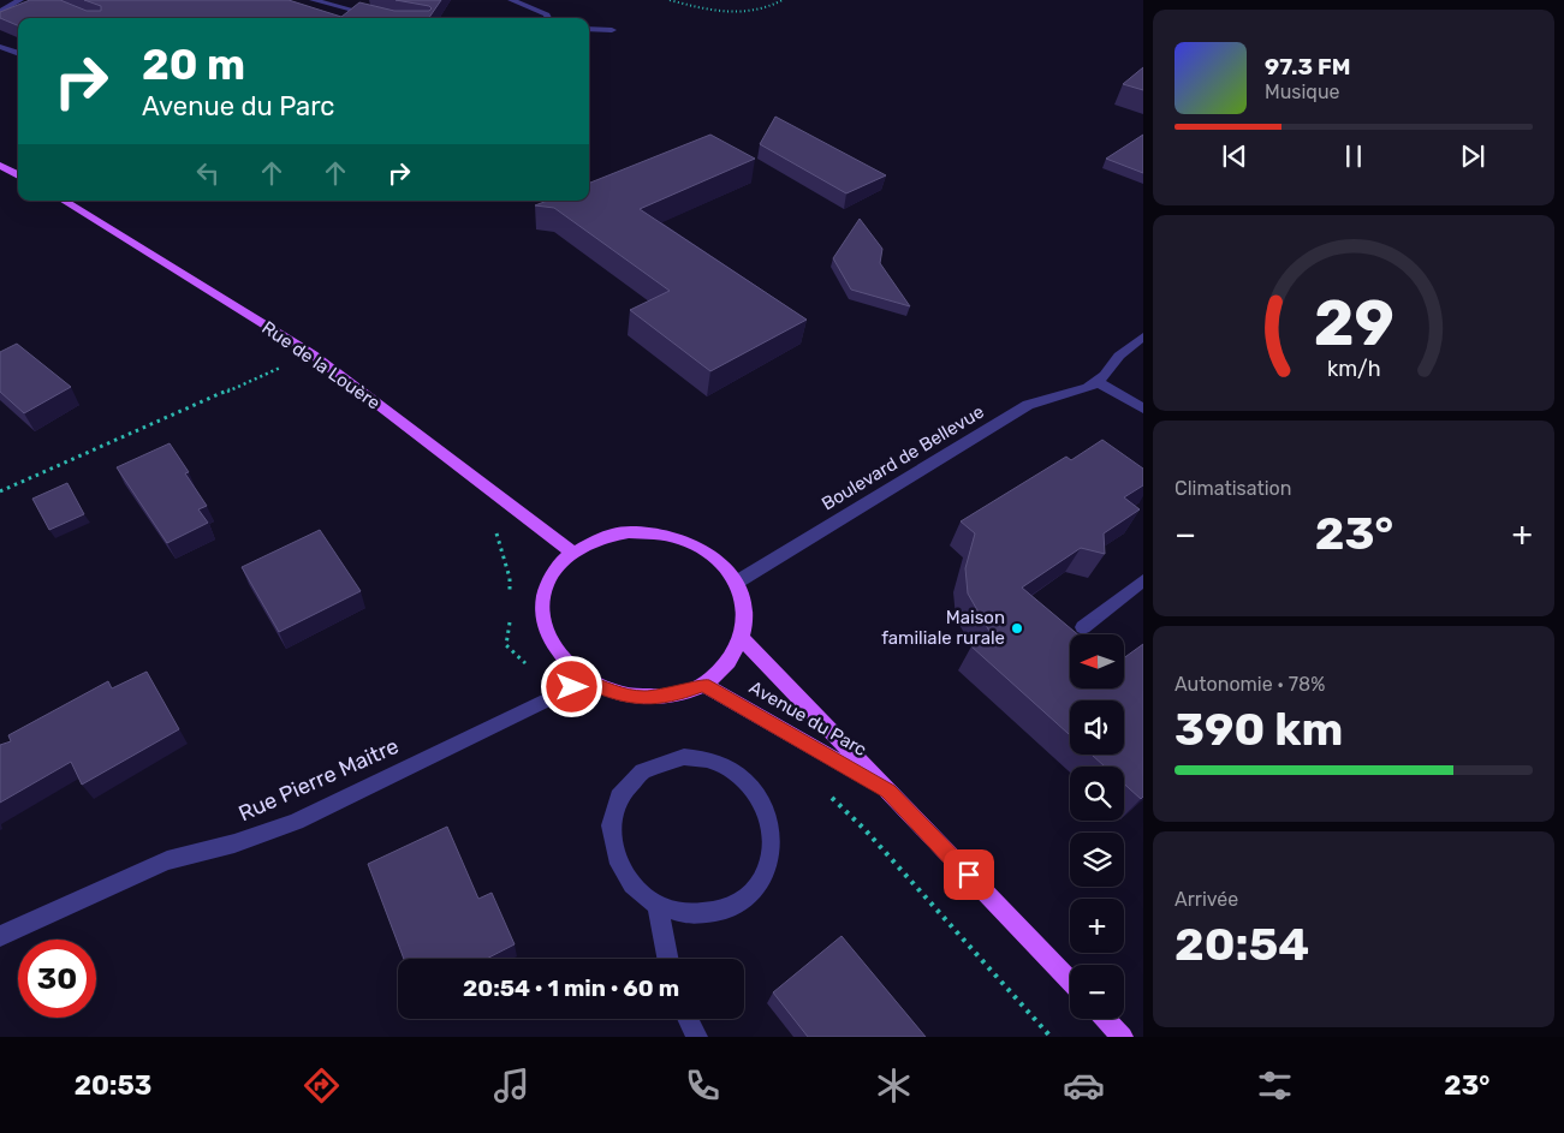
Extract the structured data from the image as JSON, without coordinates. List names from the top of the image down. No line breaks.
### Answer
{"streets":{"main road":["Rue de la Louère","Avenue du Parc"],"street":["Boulevard de Bellevue","Rue Pierre Maitre"]},"crossings":[["Rue de la Louère","Boulevard de Bellevue"],["Rue de la Louère","Avenue du Parc"],["Rue de la Louère","Rue Pierre Maitre"],["Boulevard de Bellevue","Avenue du Parc"],["Boulevard de Bellevue","Rue Pierre Maitre"],["Avenue du Parc","Rue Pierre Maitre"]],"places":["Maison familiale rurale"],"north":"left","page":{"turn":["20 m","Avenue du Parc"],"song":["97.3 FM","Musique"],"tile":["Climatisation",["Autonomie · 78%","390 km"],["Arrivée","20:54"]],"heat":["−","23°","+"],"map_buttons":["+","−"],"limit":"30","trip":"20:54 · 1 min · 60 m","tabs":["20:53","23°"],"gauge":["29","km/h"]}}
